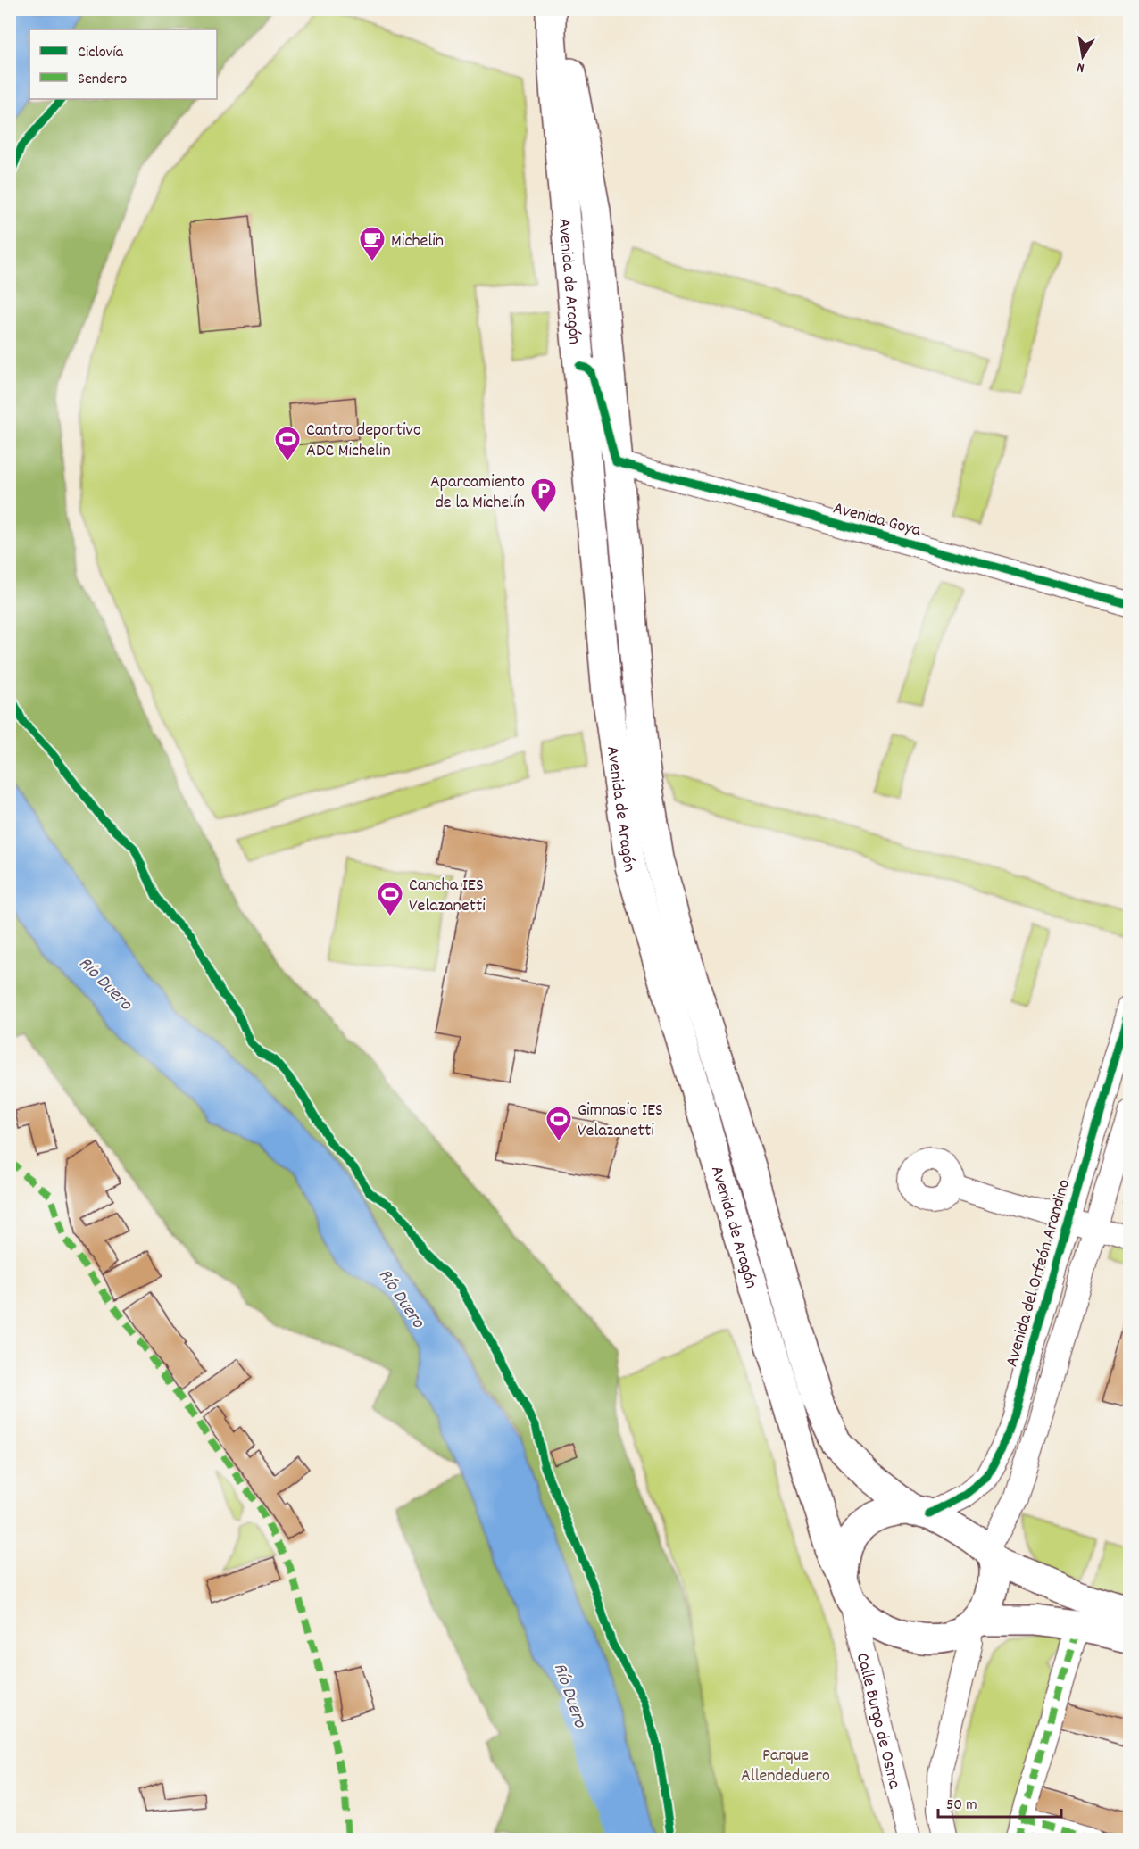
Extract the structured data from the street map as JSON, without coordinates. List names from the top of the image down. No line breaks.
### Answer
{"streets":{"highway":["Avenida de Aragón"],"street":["Avenida Goya","Avenida del Orfeón Arandino","Calle Burgo de Osma"]},"crossings":[["Avenida de Aragón","Avenida Goya"],["Avenida de Aragón","Avenida del Orfeón Arandino"],["Avenida de Aragón","Calle Burgo de Osma"],["Avenida del Orfeón Arandino","Calle Burgo de Osma"]],"water":["Río Duero"],"parks":["Parque Allendeduero"],"places":{"cafe":["Michelin"],"sports":["Cantro deportivo ADC Michelin","Cancha IES Velazanetti","Gimnasio IES Velazanetti"],"parking":["Aparcamiento de la Michelín"]},"legend":["Ciclovía","Sendero"],"scale_bar":"50 m","north":"bottom"}
